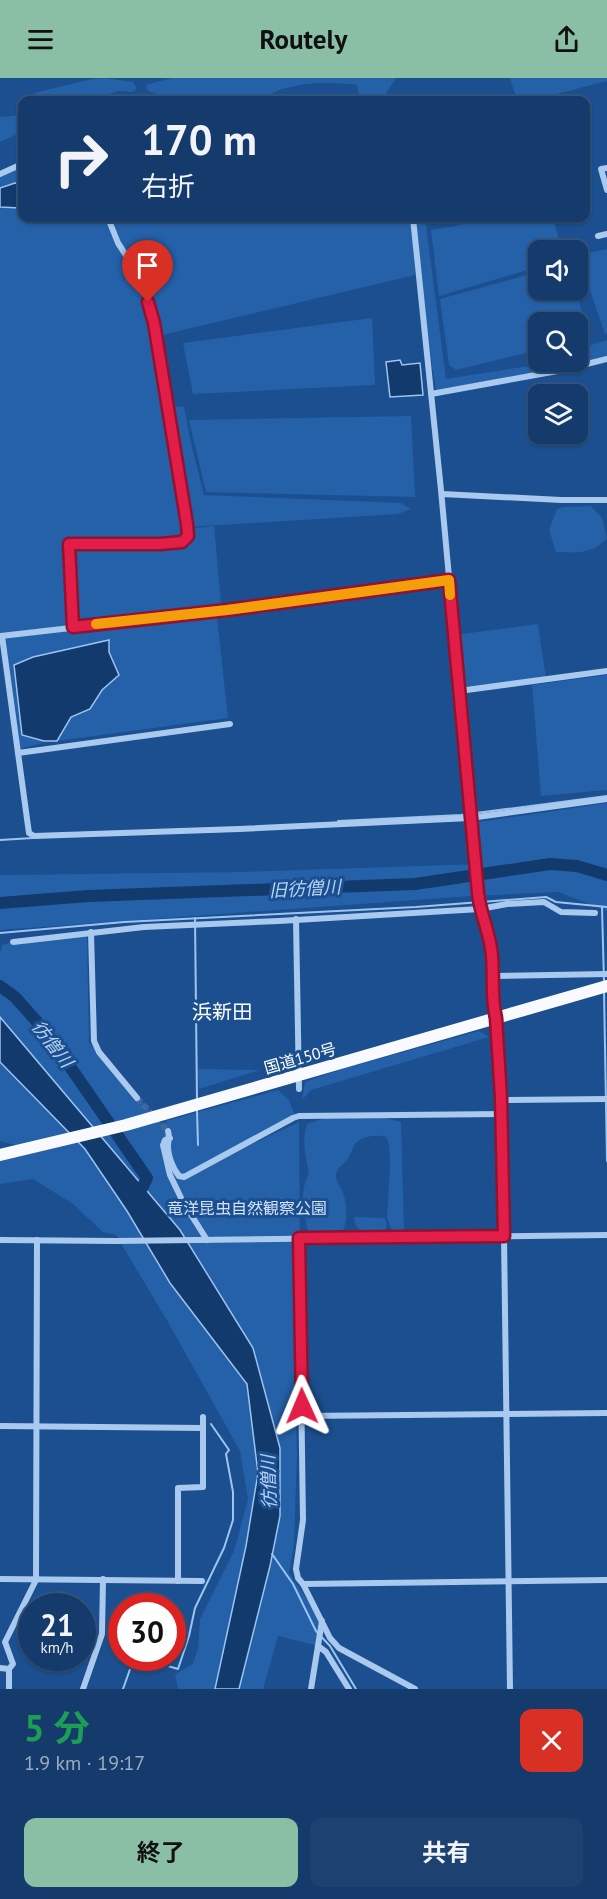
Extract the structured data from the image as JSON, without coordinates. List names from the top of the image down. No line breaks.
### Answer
{"streets":{"highway":["国道150号"]},"districts":["浜新田"],"water":["旧彷僧川","彷僧川"],"parks":["竜洋昆虫自然観察公園"],"page":{"header":"Routely","turn":["170 m","右折"],"speed":"21 km/h","limit":"30","heading":["5 分","1.9 km · 19:17"],"buttons":["終了","共有"]}}
